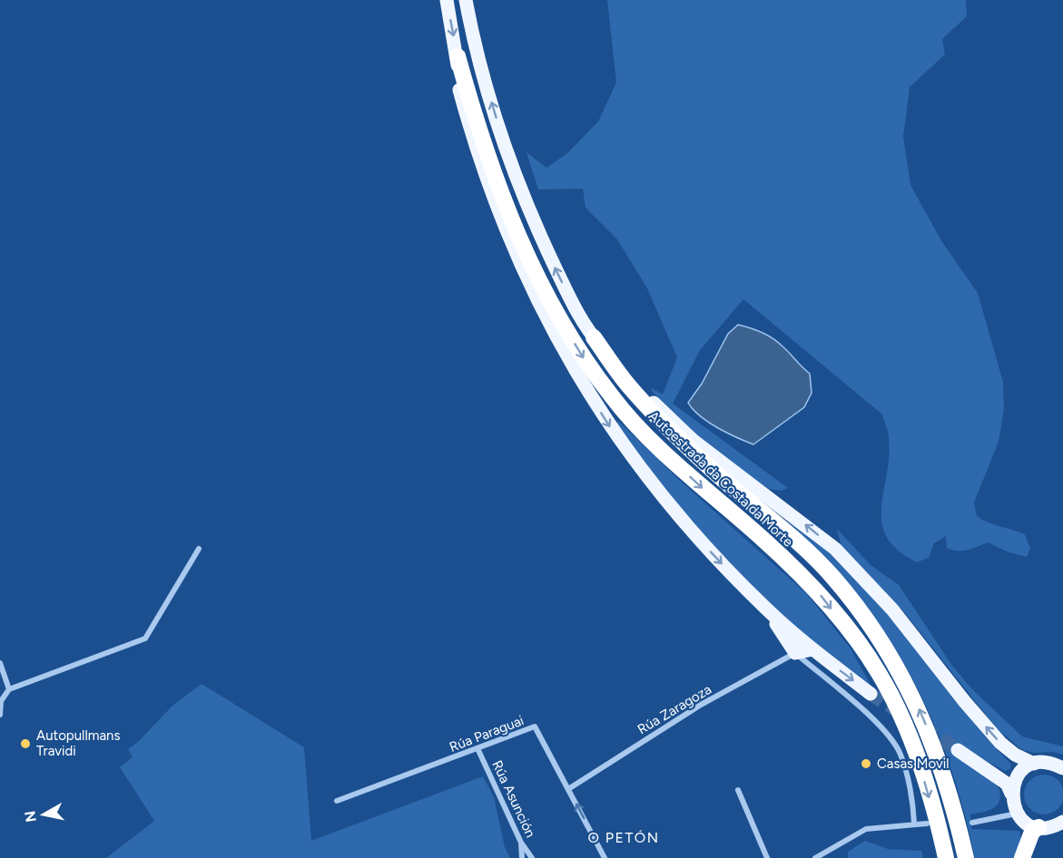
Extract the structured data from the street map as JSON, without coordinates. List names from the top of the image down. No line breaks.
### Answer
{"streets":{"highway":["Autoestrada da Costa da Morte"],"street":["Rúa Zaragoza","Rúa Paraguai","Rúa Asunción"]},"crossings":[["Rúa Zaragoza","Rúa Paraguai"],["Rúa Paraguai","Rúa Asunción"]],"districts":["O PETÓN"],"places":["Autopullmans Travidi","Casas Movil"],"north":"left"}
